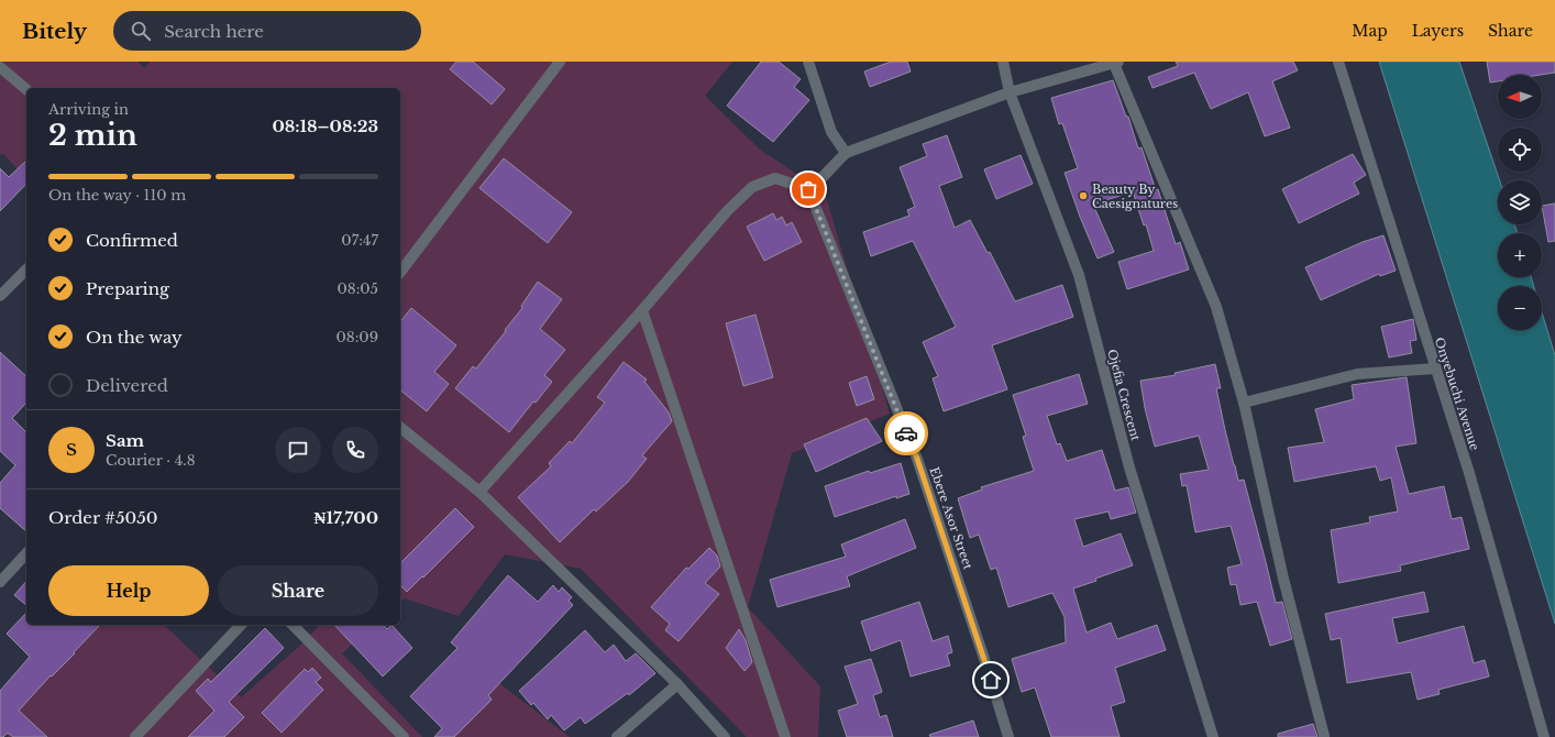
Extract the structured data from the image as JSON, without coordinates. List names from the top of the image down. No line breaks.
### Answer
{"streets":{"street":["Onyebuchi Avenue","Ojefia Crescent","Ebere Asor Street"]},"places":["Beauty By Caesignatures"],"north":"left","page":{"header":"Bitely","search":"Search here","nav":["Map","Layers","Share"],"map_buttons":["+","−"],"heading":["2 min","Arriving in","08:18–08:23"],"panel":["Sam","Courier · 4.8","Order #5050","₦17,700"],"bar":"On the way · 110 m","list":[["Confirmed","07:47"],["Preparing","08:05"],["On the way","08:09"],"Delivered"],"round":"S","buttons":["Help","Share"]}}
